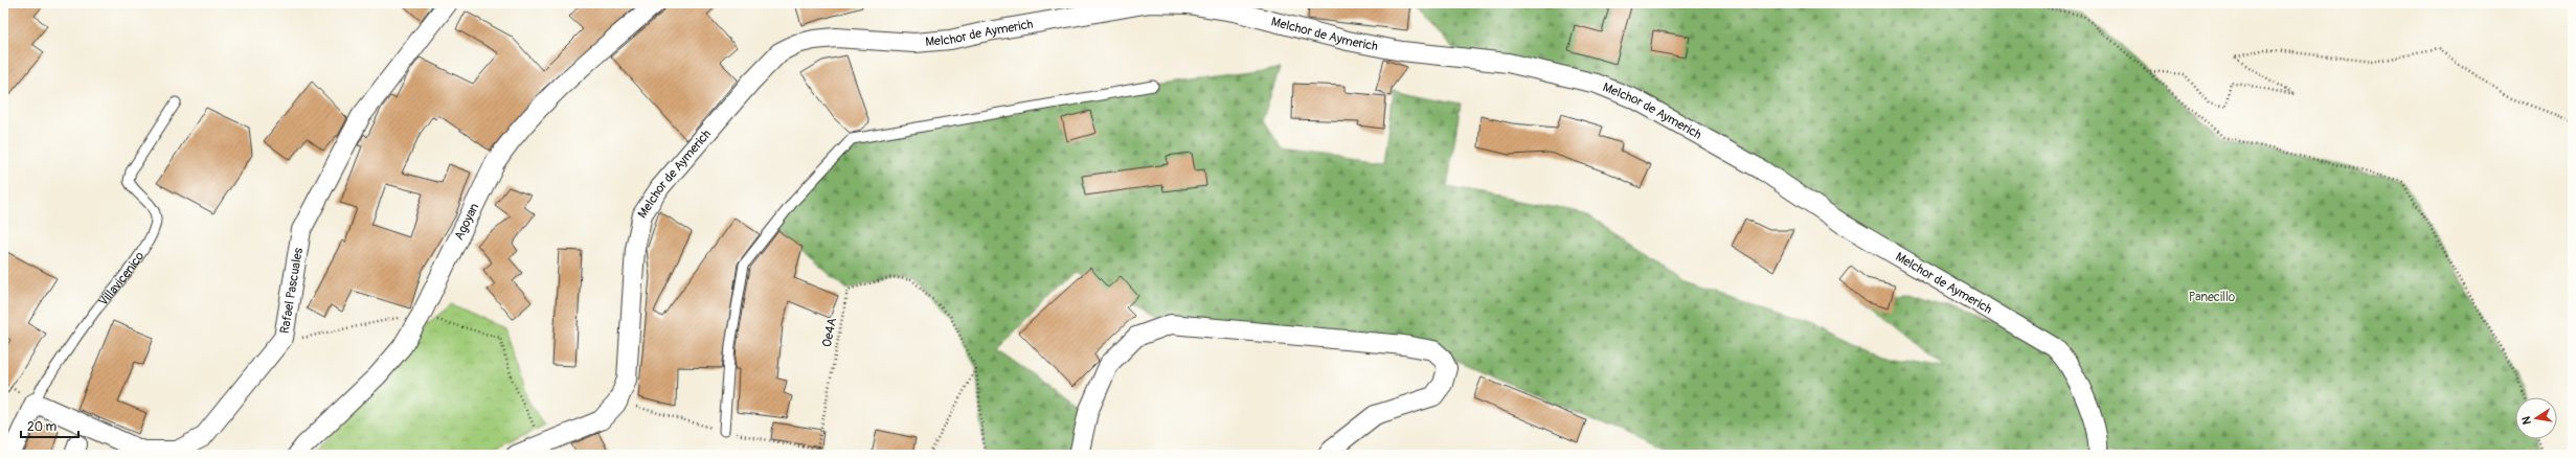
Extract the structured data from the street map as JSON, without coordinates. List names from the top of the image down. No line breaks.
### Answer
{"streets":{"street":["Melchor de Aymerich","Agoyan","Villavicenico","Rafael Pascuales"],"path":["Oe4A"]},"crossings":[["Villavicenico","Rafael Pascuales"]],"parks":["Panecillo"],"scale_bar":"20 m","north":"left"}
